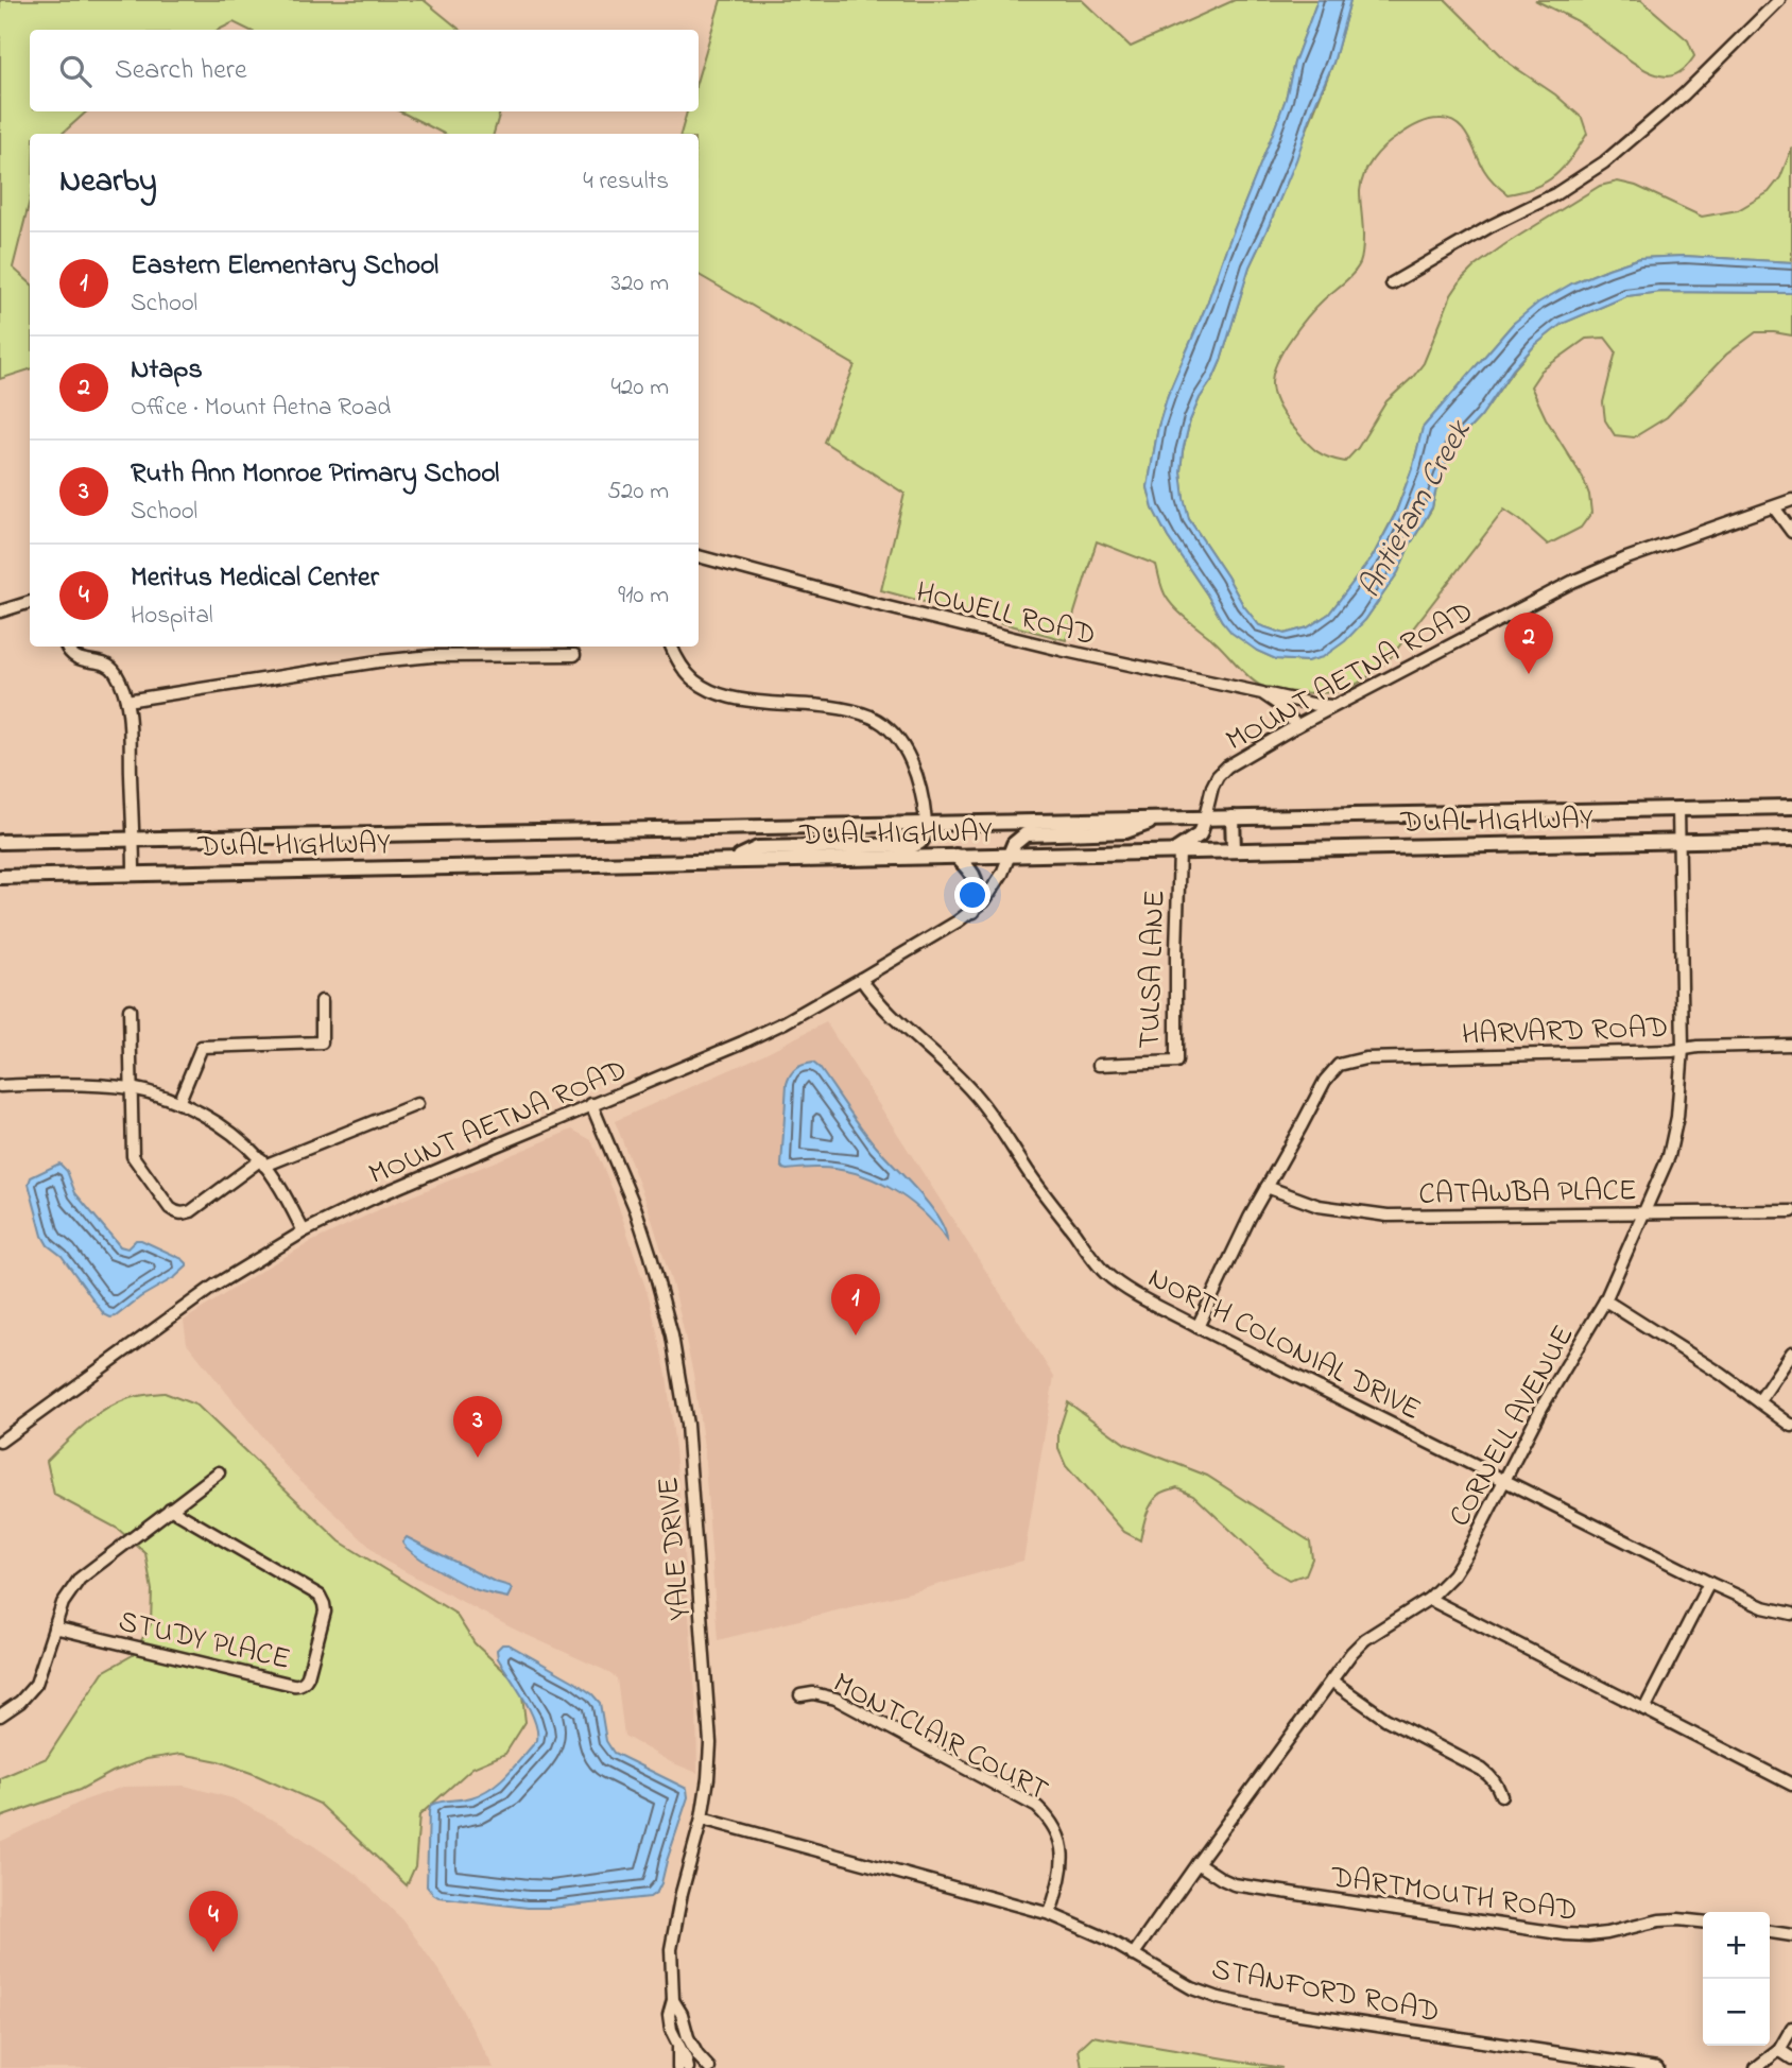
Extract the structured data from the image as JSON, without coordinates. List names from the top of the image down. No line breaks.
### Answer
{"streets":{"main road":["DUAL HIGHWAY"],"street":["HOWELL ROAD","MOUNT AETNA ROAD","TULSA LANE","HARVARD ROAD","CATAWBA PLACE","NORTH COLONIAL DRIVE","CORNELL AVENUE","YALE DRIVE","STUDY PLACE","MONTCLAIR COURT","DARTMOUTH ROAD","STANFORD ROAD"]},"crossings":[["HOWELL ROAD","MOUNT AETNA ROAD"],["MOUNT AETNA ROAD","DUAL HIGHWAY"],["MOUNT AETNA ROAD","NORTH COLONIAL DRIVE"],["MOUNT AETNA ROAD","YALE DRIVE"],["DUAL HIGHWAY","TULSA LANE"],["DUAL HIGHWAY","CORNELL AVENUE"],["HARVARD ROAD","CATAWBA PLACE"],["HARVARD ROAD","CORNELL AVENUE"],["CATAWBA PLACE","CORNELL AVENUE"],["NORTH COLONIAL DRIVE","CORNELL AVENUE"],["CORNELL AVENUE","DARTMOUTH ROAD"],["CORNELL AVENUE","STANFORD ROAD"],["YALE DRIVE","STANFORD ROAD"],["MONTCLAIR COURT","STANFORD ROAD"]],"water":["Antietam Creek"],"page":{"search":"Search here","heading":["Nearby","4 results"],"list":[{"mark":"1","name":"Eastern Elementary School","note":"School","value":"320 m"},{"mark":"2","name":"Ntaps","note":"Office · Mount Aetna Road","value":"420 m"},{"mark":"3","name":"Ruth Ann Monroe Primary School","note":"School","value":"520 m"},{"mark":"4","name":"Meritus Medical Center","note":"Hospital","value":"910 m"}],"pins":["2","1","3","4"],"map_buttons":["+","−"]}}
